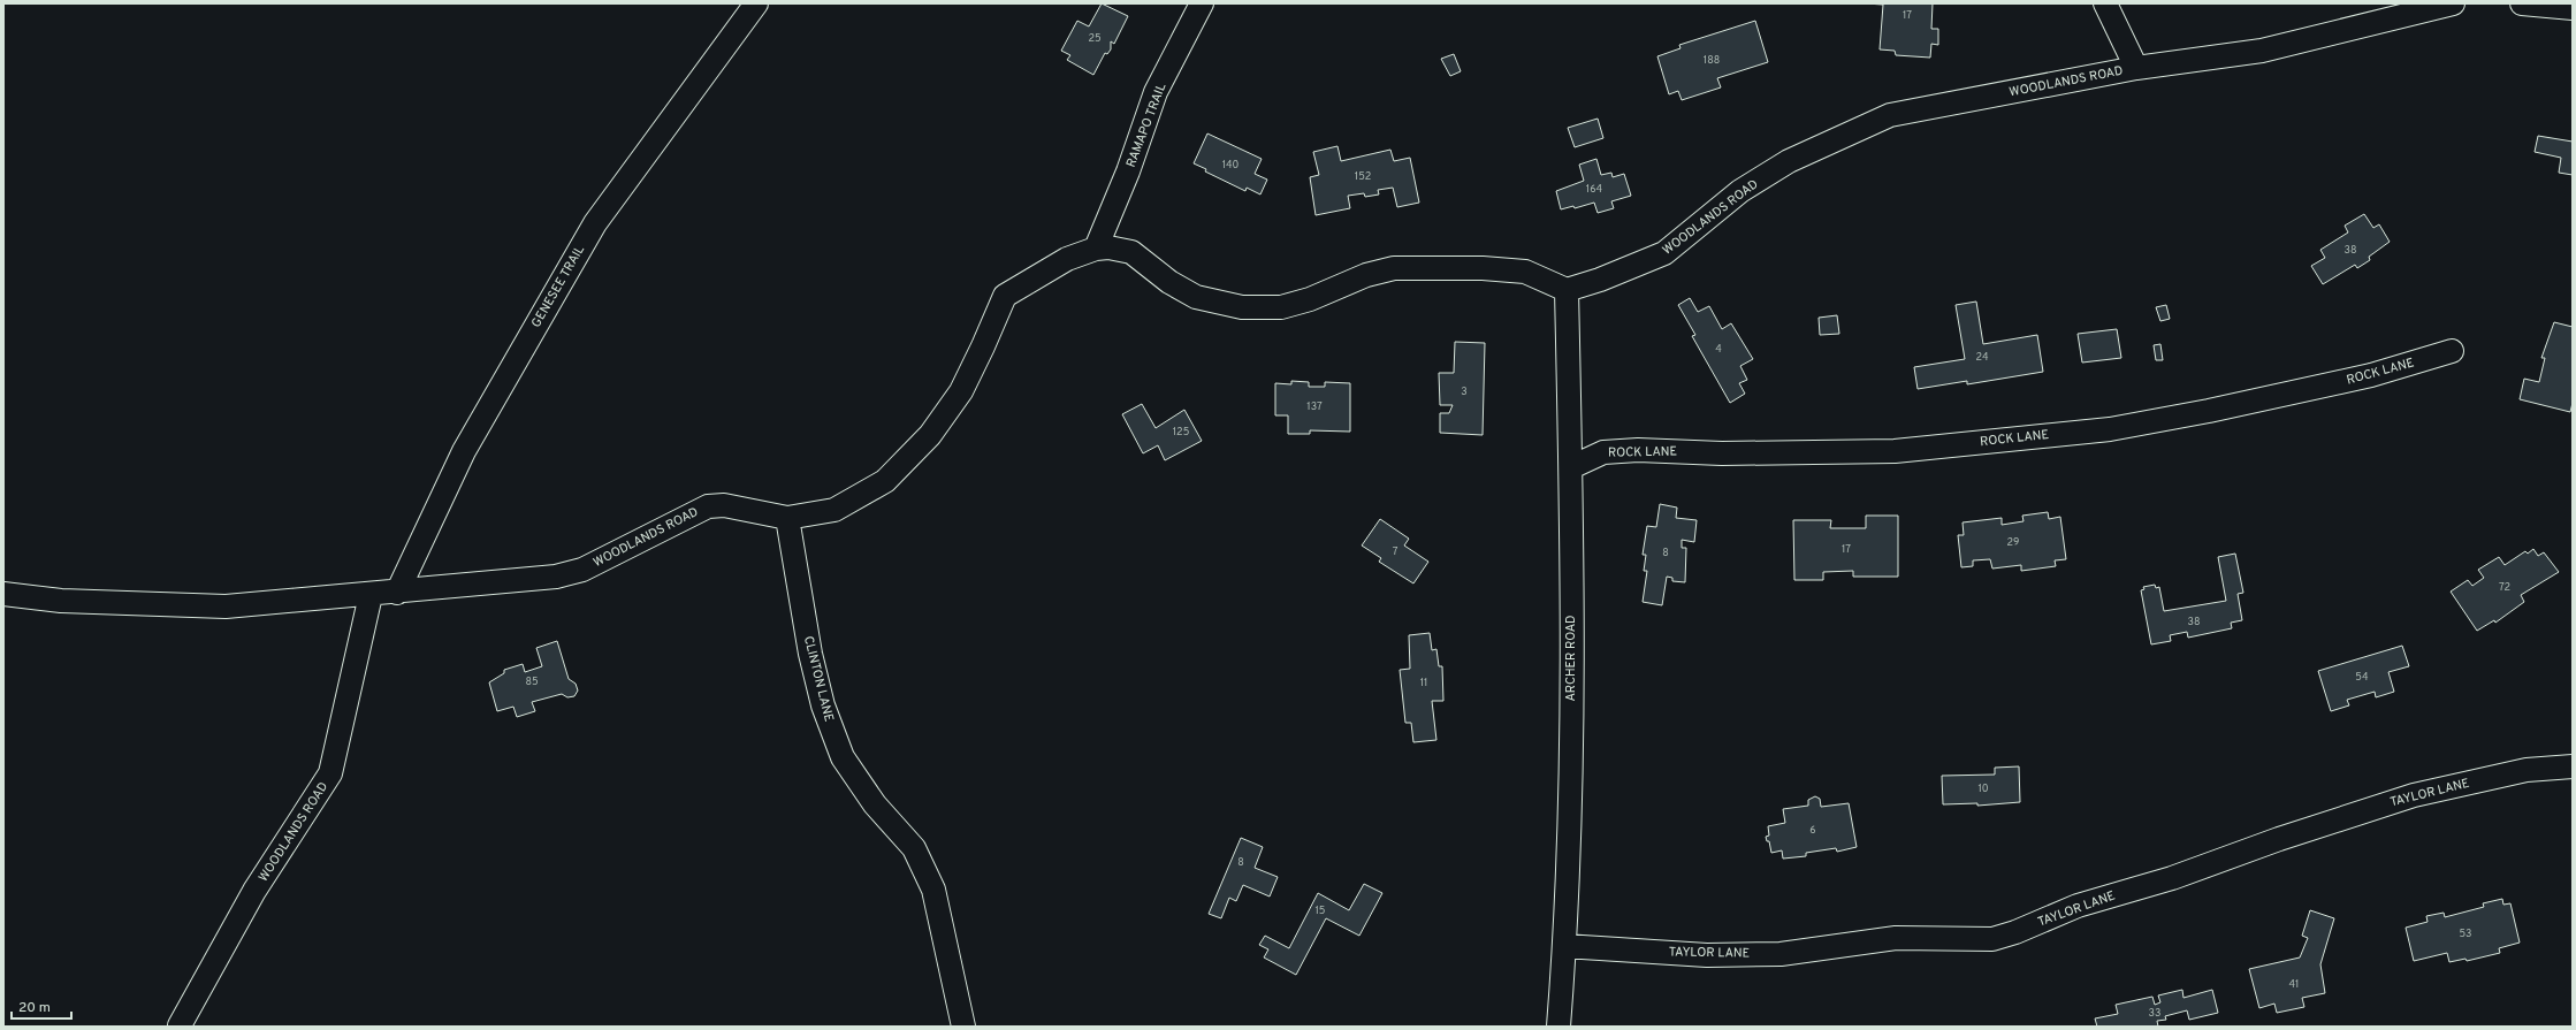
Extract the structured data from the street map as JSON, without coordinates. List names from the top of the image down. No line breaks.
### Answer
{"streets":{"street":["WOODLANDS ROAD","RAMAPO TRAIL","GENESEE TRAIL","ROCK LANE","ARCHER ROAD","CLINTON LANE","TAYLOR LANE"]},"crossings":[["WOODLANDS ROAD","RAMAPO TRAIL"],["WOODLANDS ROAD","GENESEE TRAIL"],["WOODLANDS ROAD","ARCHER ROAD"],["WOODLANDS ROAD","CLINTON LANE"],["ROCK LANE","ARCHER ROAD"],["ARCHER ROAD","TAYLOR LANE"]],"house_numbers":["17","25","188","140","152","164","38","4","24","3","137","125","29","17","7","8","72","38","54","85","11","10","6","8","15","53","41","33"],"scale_bar":"20 m"}
